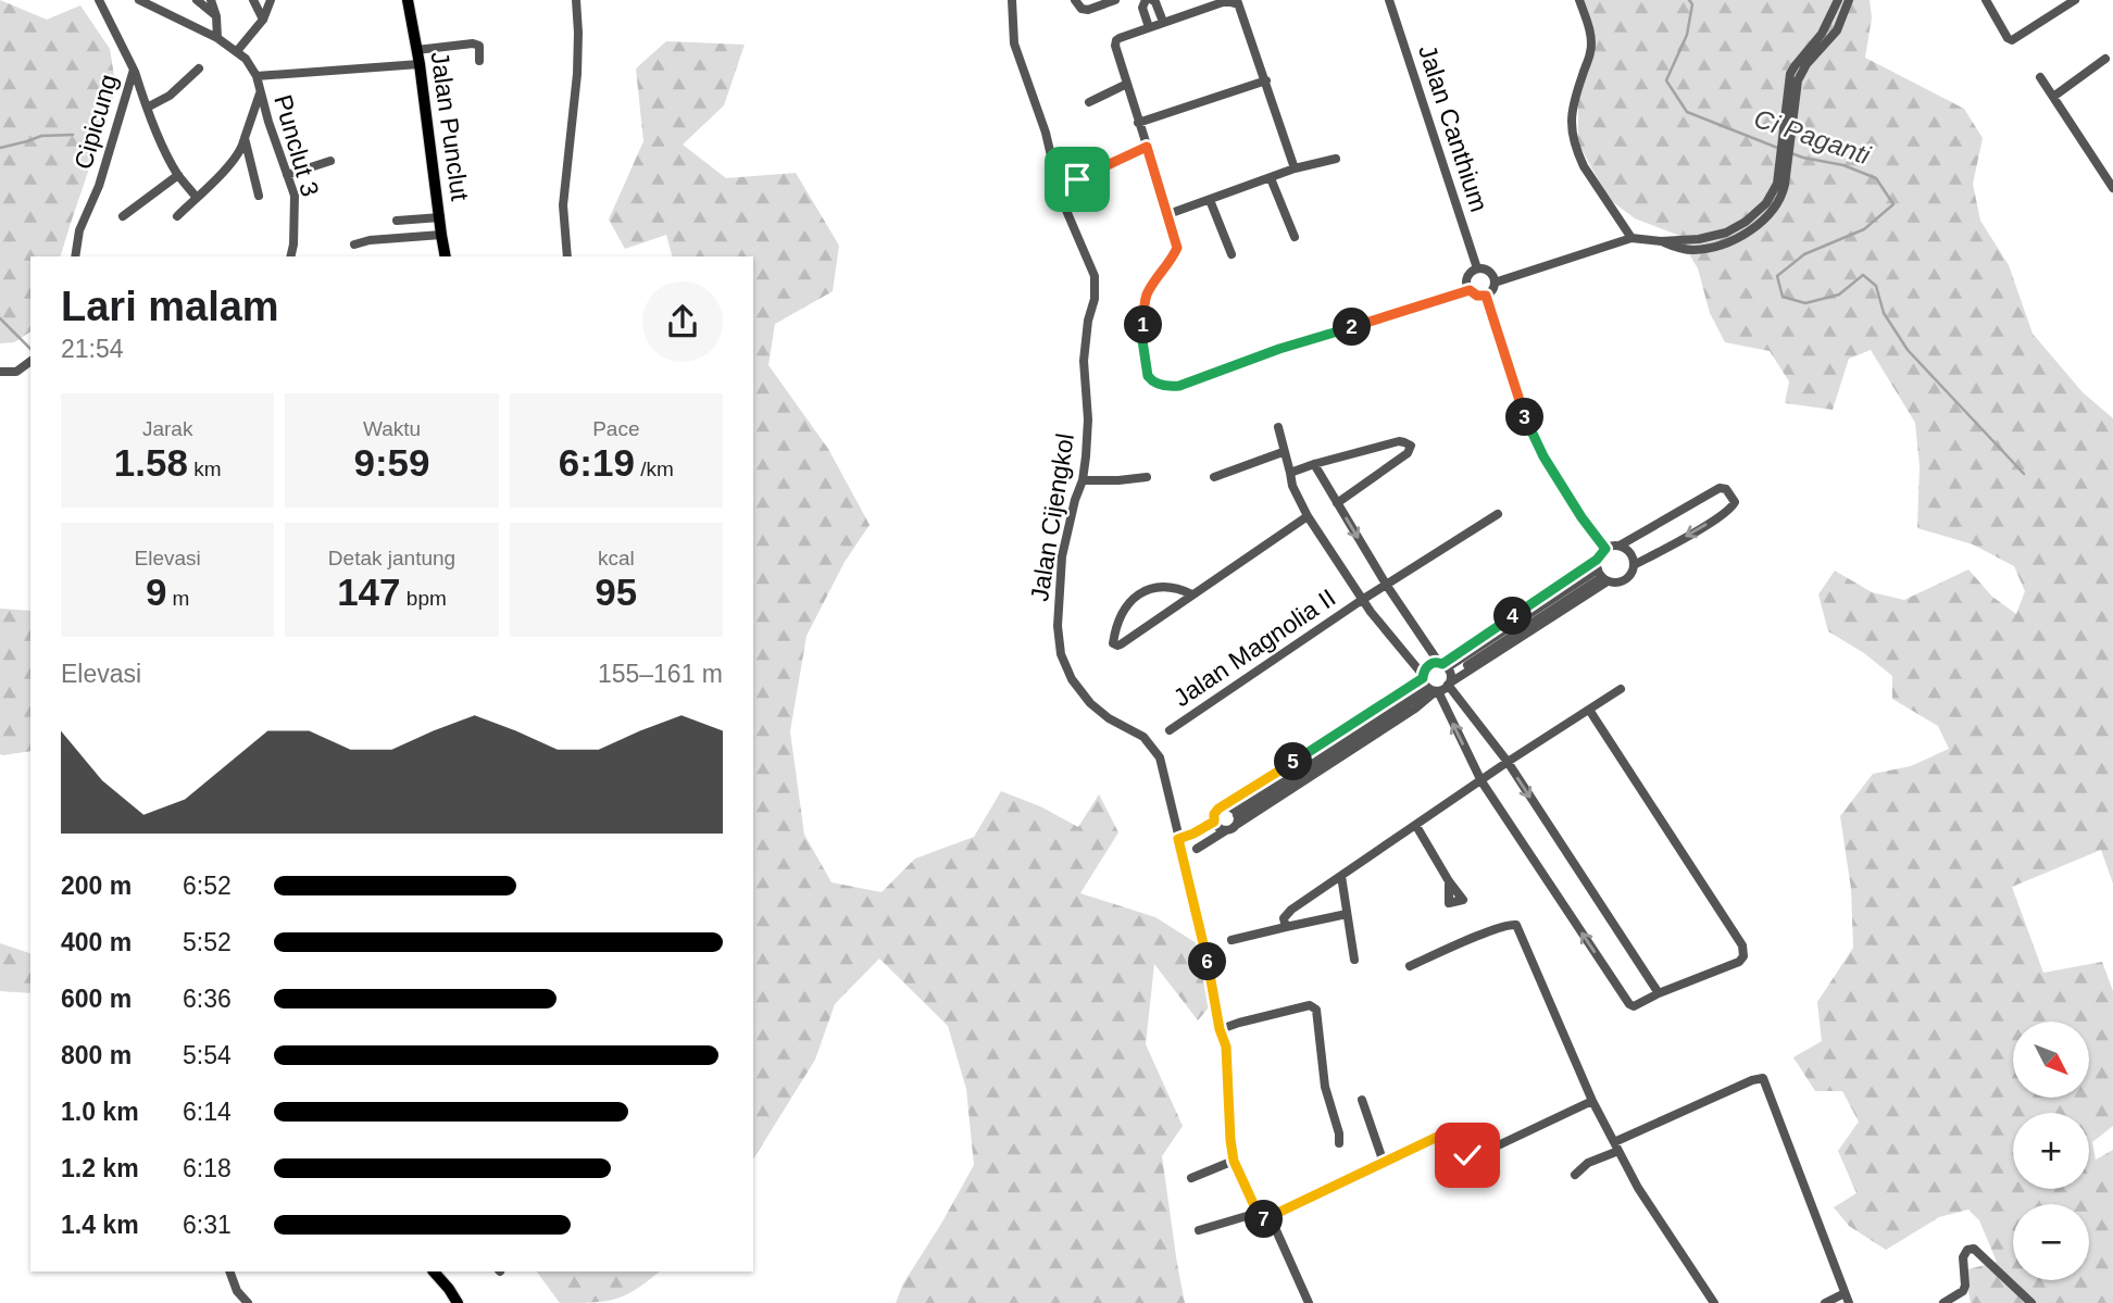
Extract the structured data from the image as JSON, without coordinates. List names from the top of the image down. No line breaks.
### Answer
{"streets":{"main road":["Jalan Punclut"],"street":["Cipicung","Jalan Canthium","Punclut 3","Jalan Cijengkol","Jalan Magnolia II"]},"water":["Ci Paganti"],"north":"bottom right","page":{"heading":["Lari malam","21:54"],"pins":["1","2","3","4","5","6","7"],"stats":[["Jarak","1.58 km"],["Waktu","9:59"],["Pace","6:19 /km"],["Elevasi","9 m"],["Detak jantung","147 bpm"],["kcal","95"]],"chart":["Elevasi","155–161 m"],"list":[{"name":"200 m","note":"6:52"},{"name":"400 m","note":"5:52"},{"name":"600 m","note":"6:36"},{"name":"800 m","note":"5:54"},{"name":"1.0 km","note":"6:14"},{"name":"1.2 km","note":"6:18"},{"name":"1.4 km","note":"6:31"}],"map_buttons":["+","−"]}}
